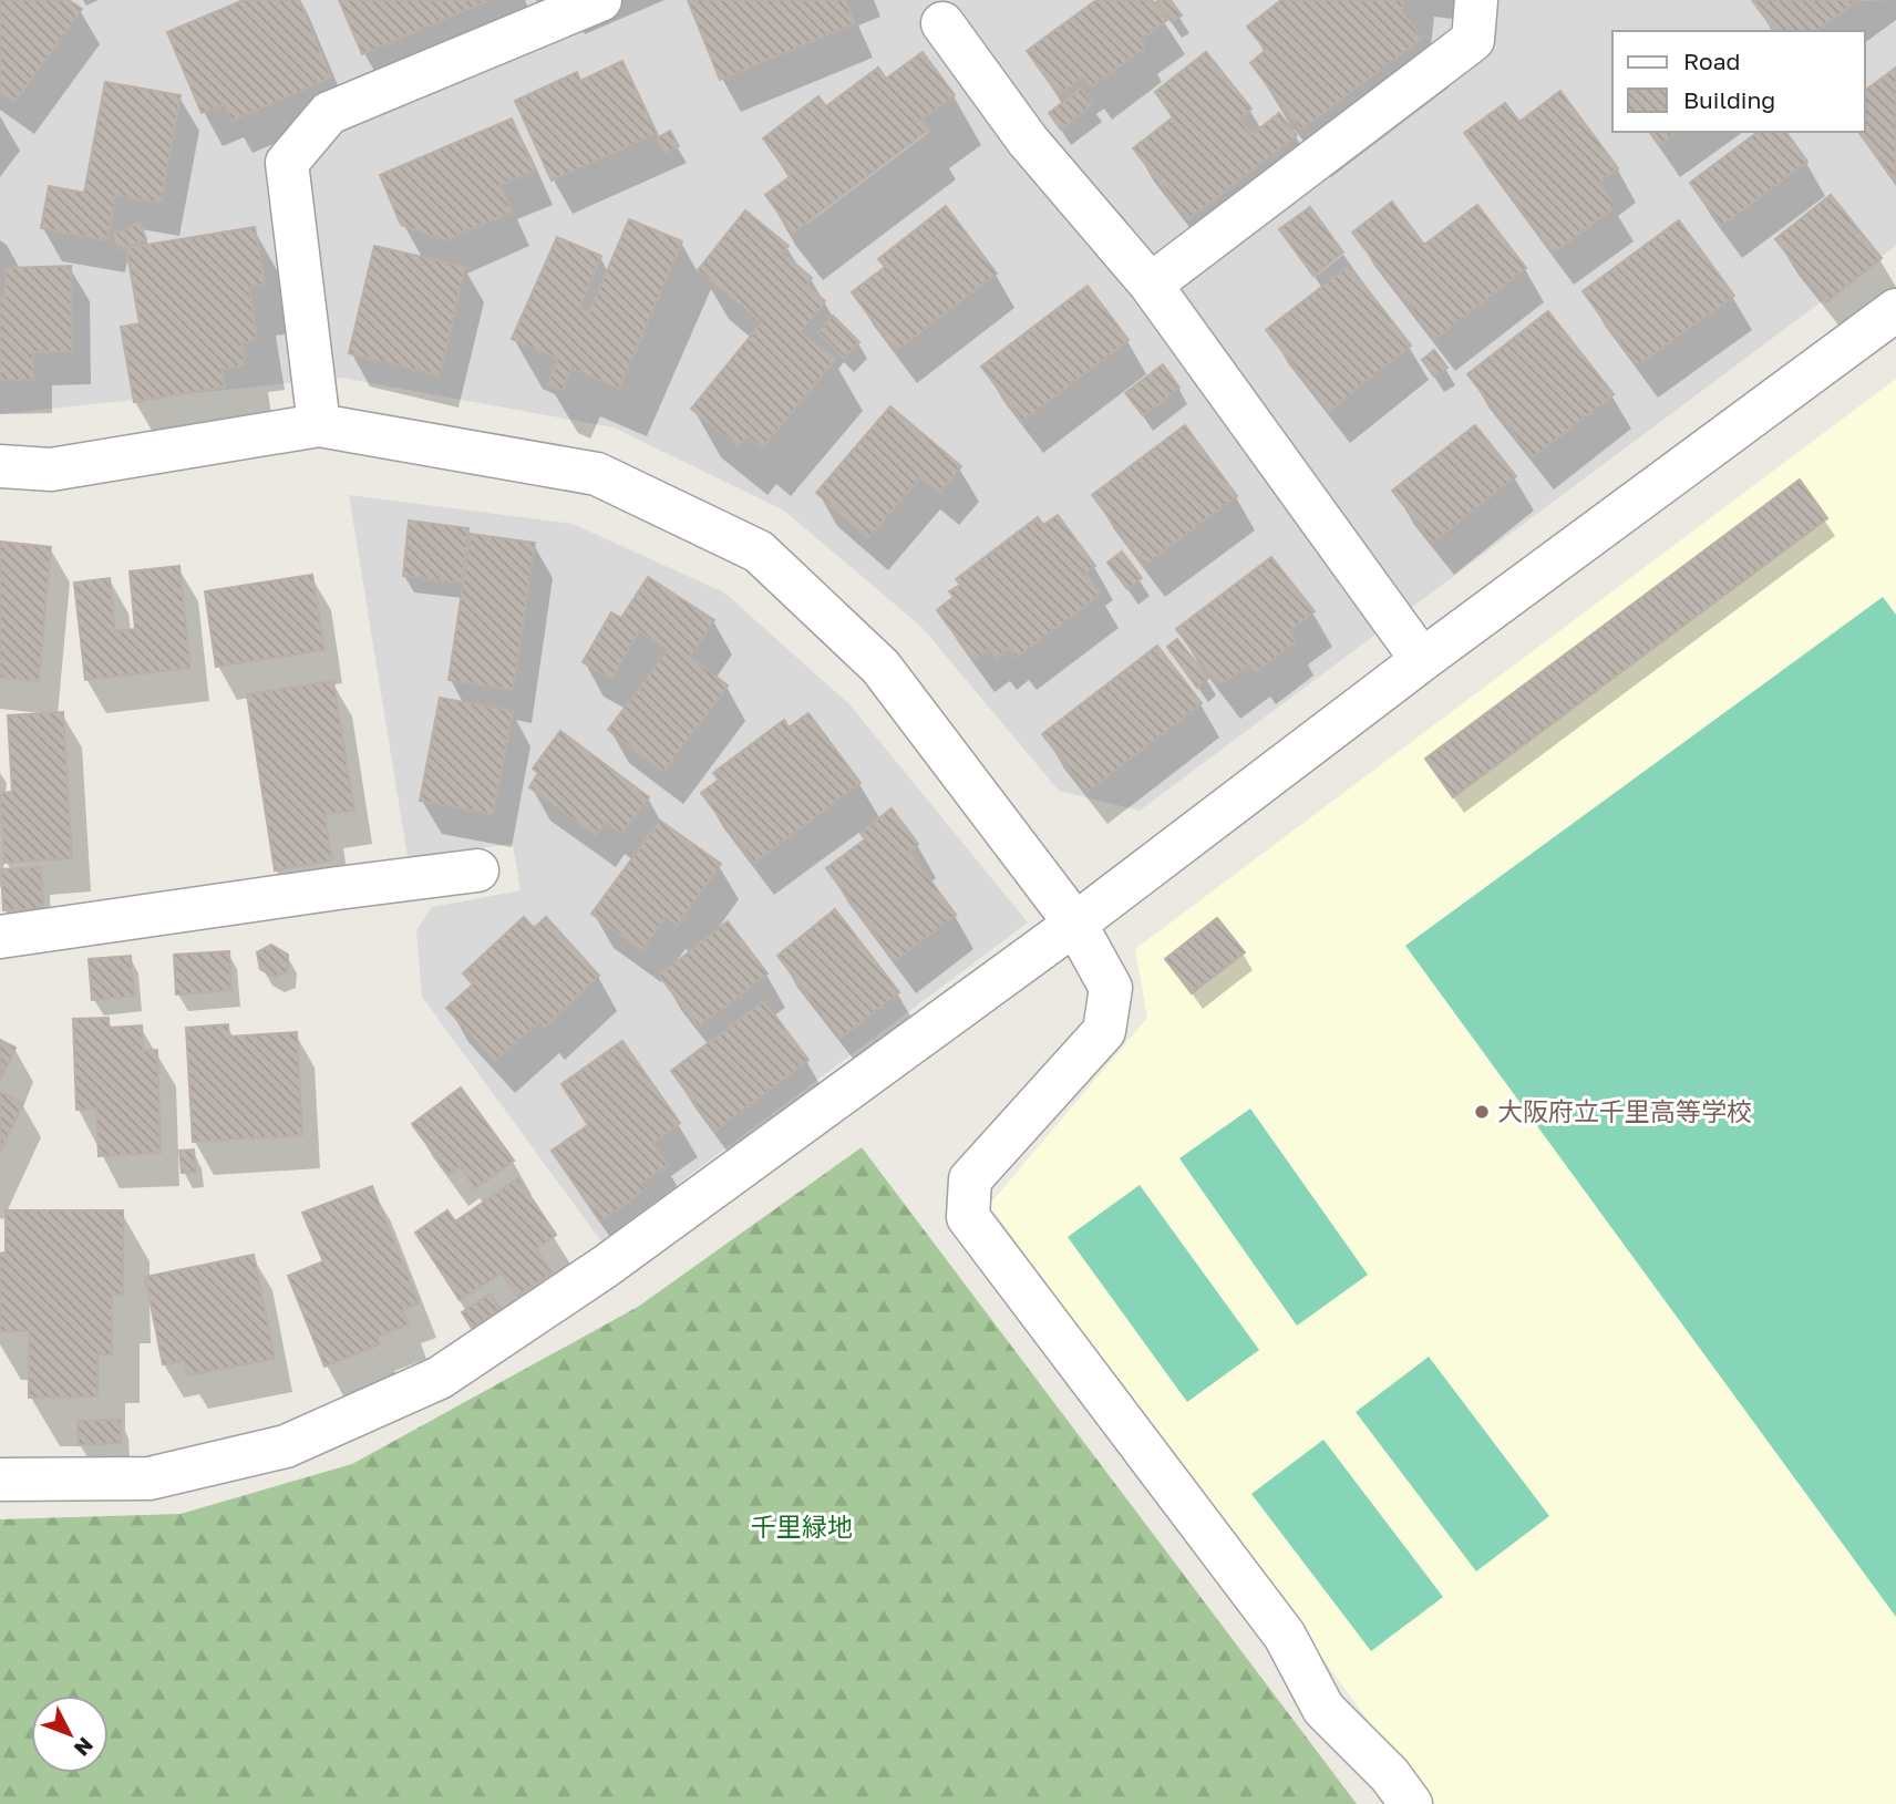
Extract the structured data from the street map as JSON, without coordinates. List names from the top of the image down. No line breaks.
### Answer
{"parks":["千里緑地"],"places":["大阪府立千里高等学校"],"legend":["Road","Building"],"north":"bottom right"}
